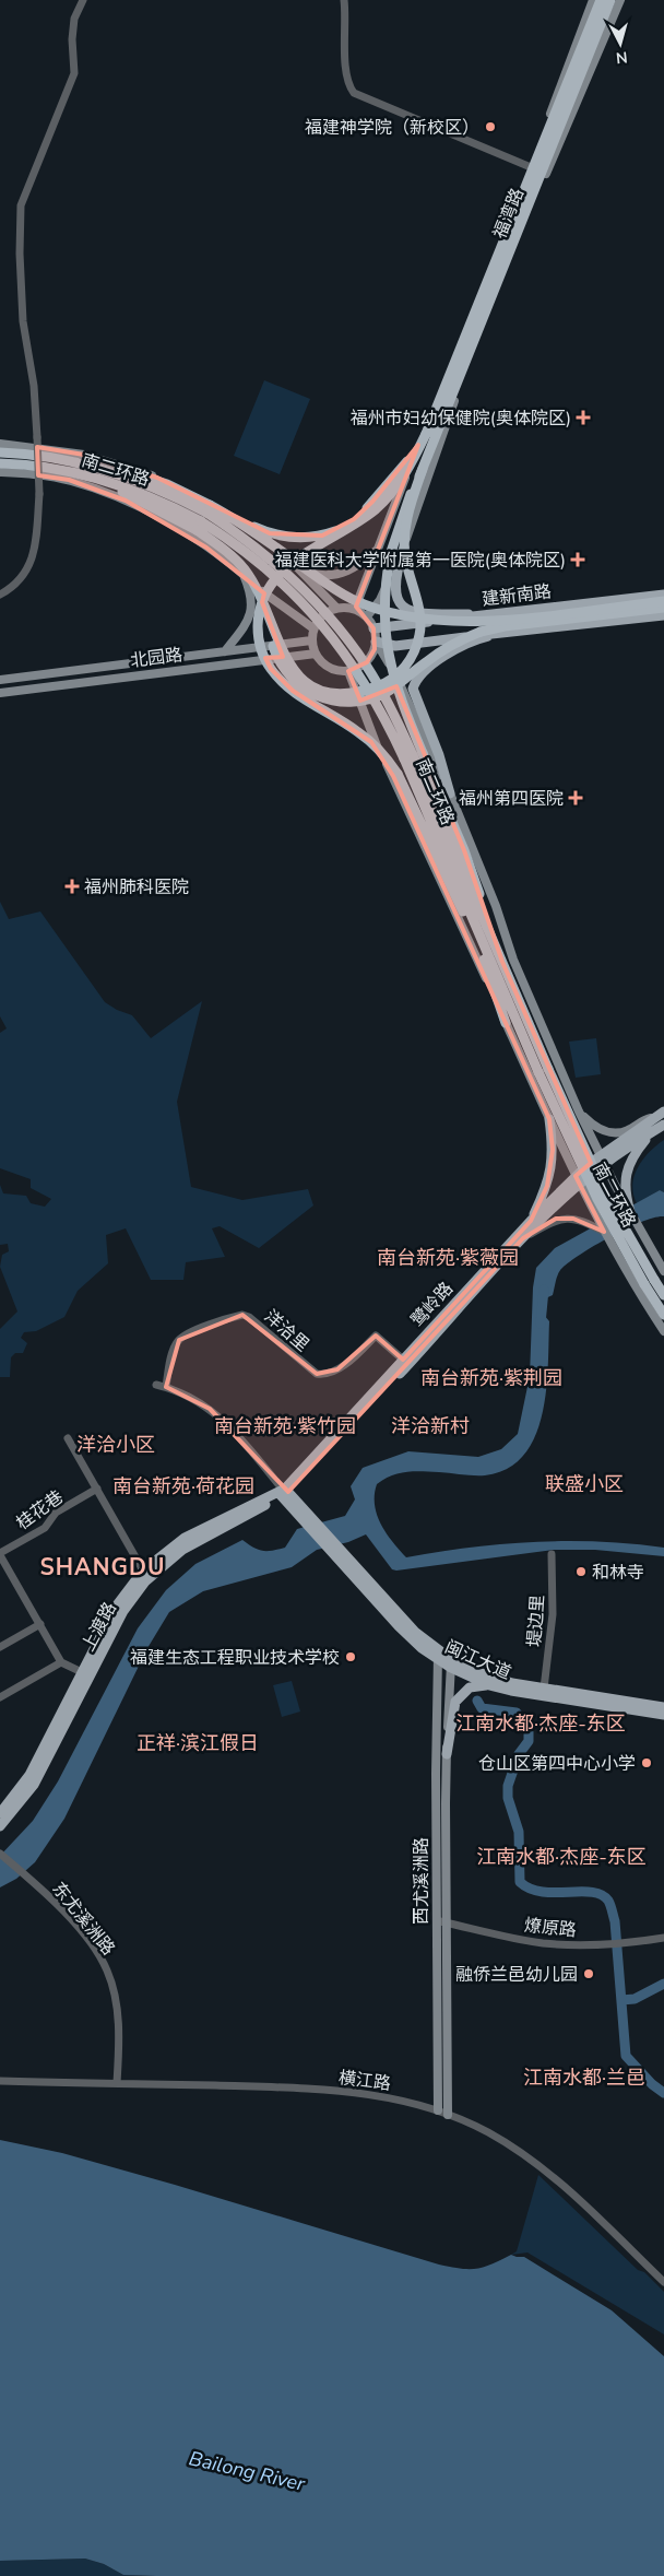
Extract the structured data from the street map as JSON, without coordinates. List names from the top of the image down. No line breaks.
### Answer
{"streets":{"highway":["福湾路","南二环路"],"main road":["建新南路","北园路","鹭岭路","上渡路","闽江大道","西尤溪洲路"],"street":["洋洽里","桂花巷","堤边里","东尤溪洲路","燎原路","横江路"]},"crossings":[["建新南路","北园路"],["鹭岭路","洋洽里"],["鹭岭路","上渡路"],["鹭岭路","闽江大道"],["堤边里","闽江大道"],["上渡路","闽江大道"],["闽江大道","西尤溪洲路"],["西尤溪洲路","燎原路"],["西尤溪洲路","横江路"],["东尤溪洲路","横江路"]],"districts":["南台新苑·紫薇园","南台新苑·紫荆园","南台新苑·紫竹园","洋洽新村","洋洽小区","联盛小区","南台新苑·荷花园","SHANGDU","江南水都·杰座-东区","正祥·滨江假日","江南水都·杰座-东区","江南水都·兰邑"],"water":["Bailong River"],"places":{"other":["福建神学院（新校区）","和林寺","福建生态工程职业技术学校","仓山区第四中心小学","融侨兰邑幼儿园"],"health":["福州市妇幼保健院(奥体院区)","福建医科大学附属第一医院(奥体院区)","福州第四医院","福州肺科医院"]},"north":"bottom"}
